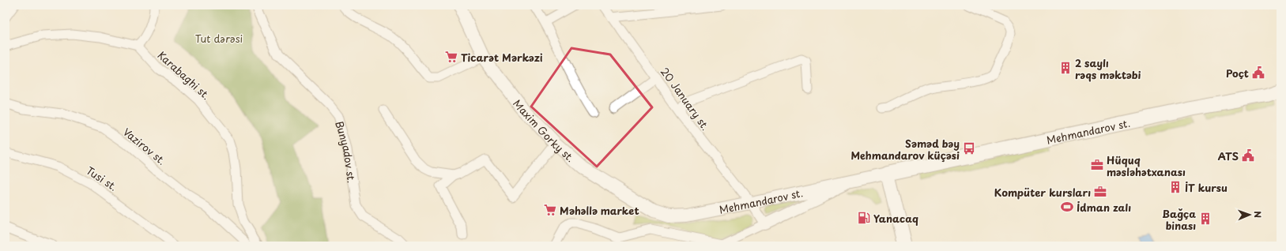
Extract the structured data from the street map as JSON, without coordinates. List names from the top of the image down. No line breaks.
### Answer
{"streets":{"main road":["Maxim Gorky st.","Mehmandarov st."],"street":["Karabaghi st.","20 January st.","Vazirov st.","Bunyadov st.","Tusi st."]},"crossings":[["20 January st.","Mehmandarov st."],["Maxim Gorky st.","Mehmandarov st."]],"parks":["Tut dərəsi"],"places":{"supermarket":["Ticarət Mərkəzi","Məhəllə market"],"building":["2 saylı rəqs məktəbi","İT kursu","Bağça binası"],"public building":["Poçt","ATS"],"bus stop":["Səməd bəy Mehmandarov küçəsi"],"office":["Hüquq məsləhətxanası","Kompüter kursları"],"sports":["İdman zalı"],"fuel station":["Yanacaq"]},"north":"right"}
